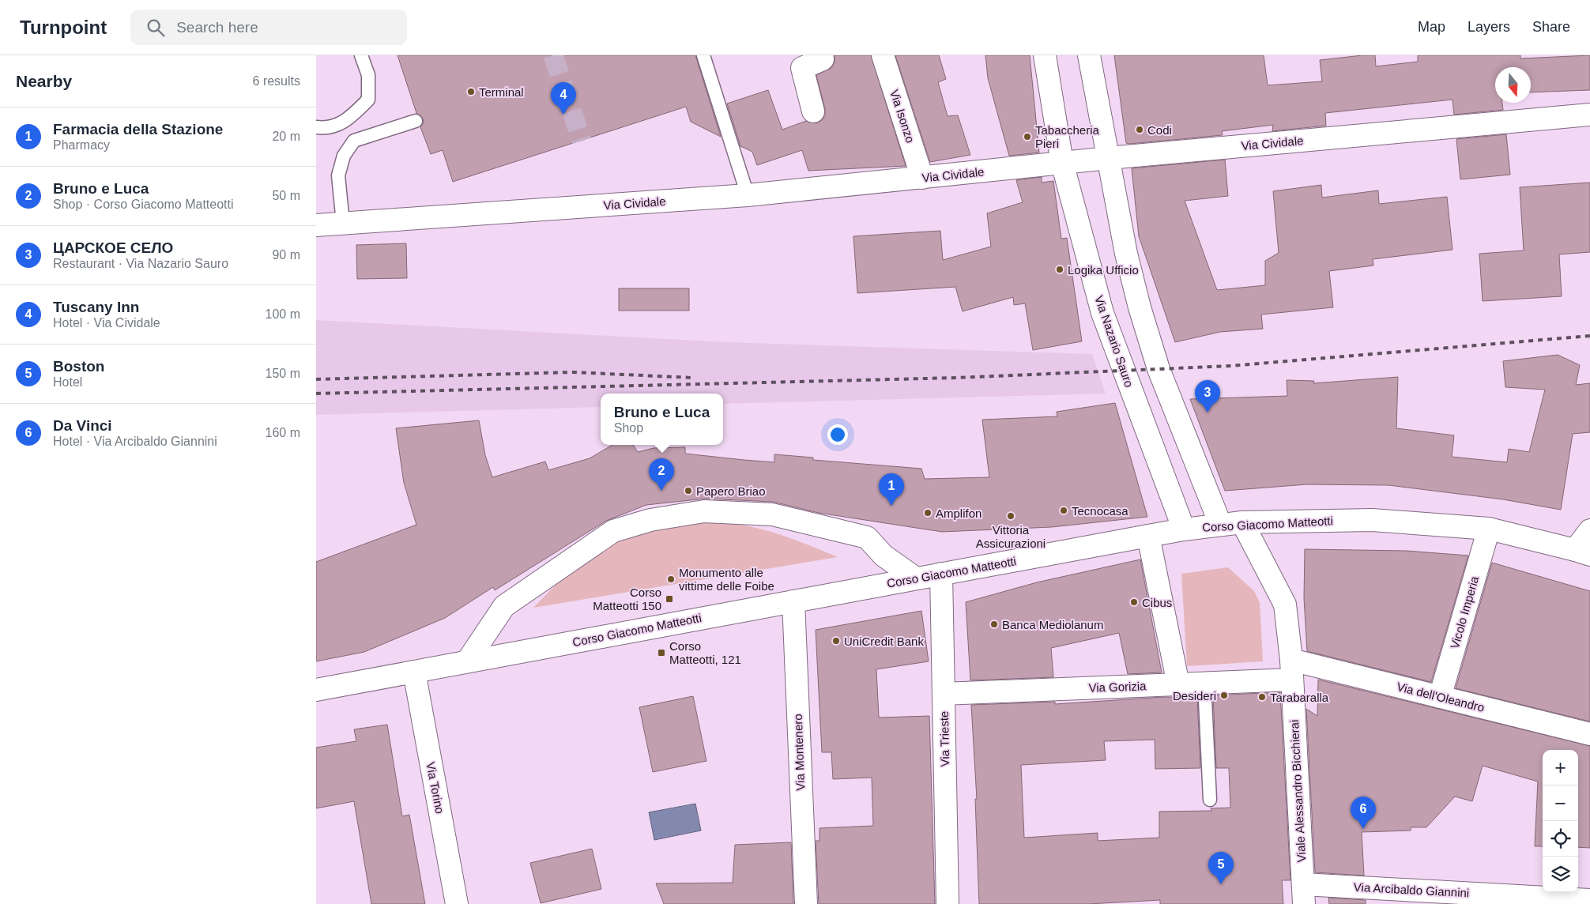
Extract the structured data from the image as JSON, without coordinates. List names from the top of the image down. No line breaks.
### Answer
{"streets":{"street":["Via Isonzo","Via Cividale","Via Nazario Sauro","Corso Giacomo Matteotti","Vicolo Imperia","Via Gorizia","Via dell'Oleandro","Via Trieste","Via Montenero","Via Torino","Viale Alessandro Bicchierai","Via Arcibaldo Giannini"]},"crossings":[["Via Isonzo","Via Cividale"],["Via Cividale","Via Nazario Sauro"],["Via Nazario Sauro","Corso Giacomo Matteotti"],["Corso Giacomo Matteotti","Vicolo Imperia"],["Corso Giacomo Matteotti","Via Trieste"],["Corso Giacomo Matteotti","Via Montenero"],["Corso Giacomo Matteotti","Via Torino"],["Corso Giacomo Matteotti","Viale Alessandro Bicchierai"],["Vicolo Imperia","Via dell'Oleandro"],["Via Gorizia","Via dell'Oleandro"],["Via Gorizia","Via Trieste"],["Via Gorizia","Viale Alessandro Bicchierai"],["Via dell'Oleandro","Viale Alessandro Bicchierai"],["Viale Alessandro Bicchierai","Via Arcibaldo Giannini"]],"places":{"other":["Terminal","Codi","Tabaccheria Pieri","Logika Ufficio","Papero Briao","Tecnocasa","Amplifon","Vittoria Assicurazioni","Monumento alle vittime delle Foibe","Cibus","Banca Mediolanum","UniCredit Bank","Desideri","Tarabaralla"],"transit":["Corso Matteotti 150","Corso Matteotti, 121"]},"north":"bottom","page":{"header":"Turnpoint","search":"Search here","nav":["Map","Layers","Share"],"heading":["Nearby","6 results"],"pins":["4","3","2","1","6","5"],"list":[{"mark":"1","name":"Farmacia della Stazione","note":"Pharmacy","value":"20 m"},{"mark":"2","name":"Bruno e Luca","note":"Shop · Corso Giacomo Matteotti","value":"50 m"},{"mark":"3","name":"ЦАРСКОЕ СЕЛО","note":"Restaurant · Via Nazario Sauro","value":"90 m"},{"mark":"4","name":"Tuscany Inn","note":"Hotel · Via Cividale","value":"100 m"},{"mark":"5","name":"Boston","note":"Hotel","value":"150 m"},{"mark":"6","name":"Da Vinci","note":"Hotel · Via Arcibaldo Giannini","value":"160 m"}],"popup":["Bruno e Luca","Shop"],"map_buttons":["+","−"]}}
